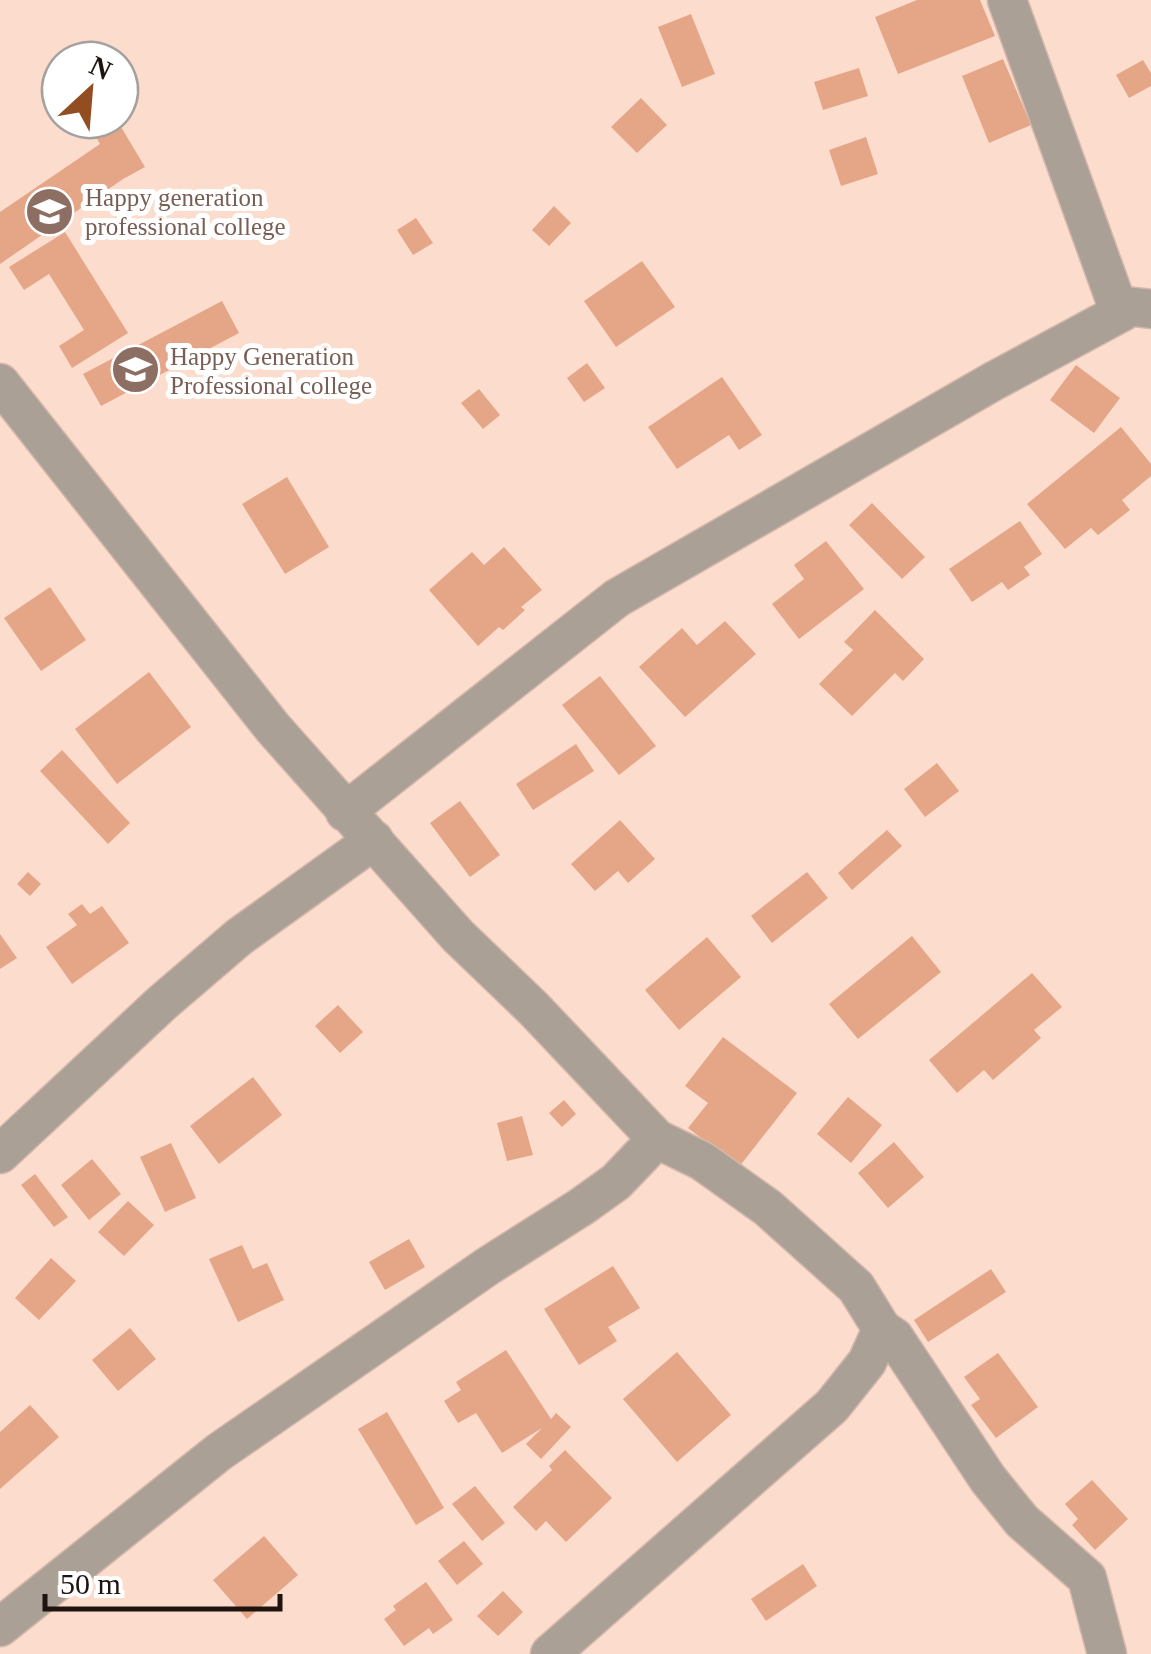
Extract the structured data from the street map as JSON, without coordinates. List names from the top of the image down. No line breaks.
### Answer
{"places":{"school or university":["Happy generation professional college","Happy Generation Professional college"]},"scale_bar":"50 m","north":"top right"}
